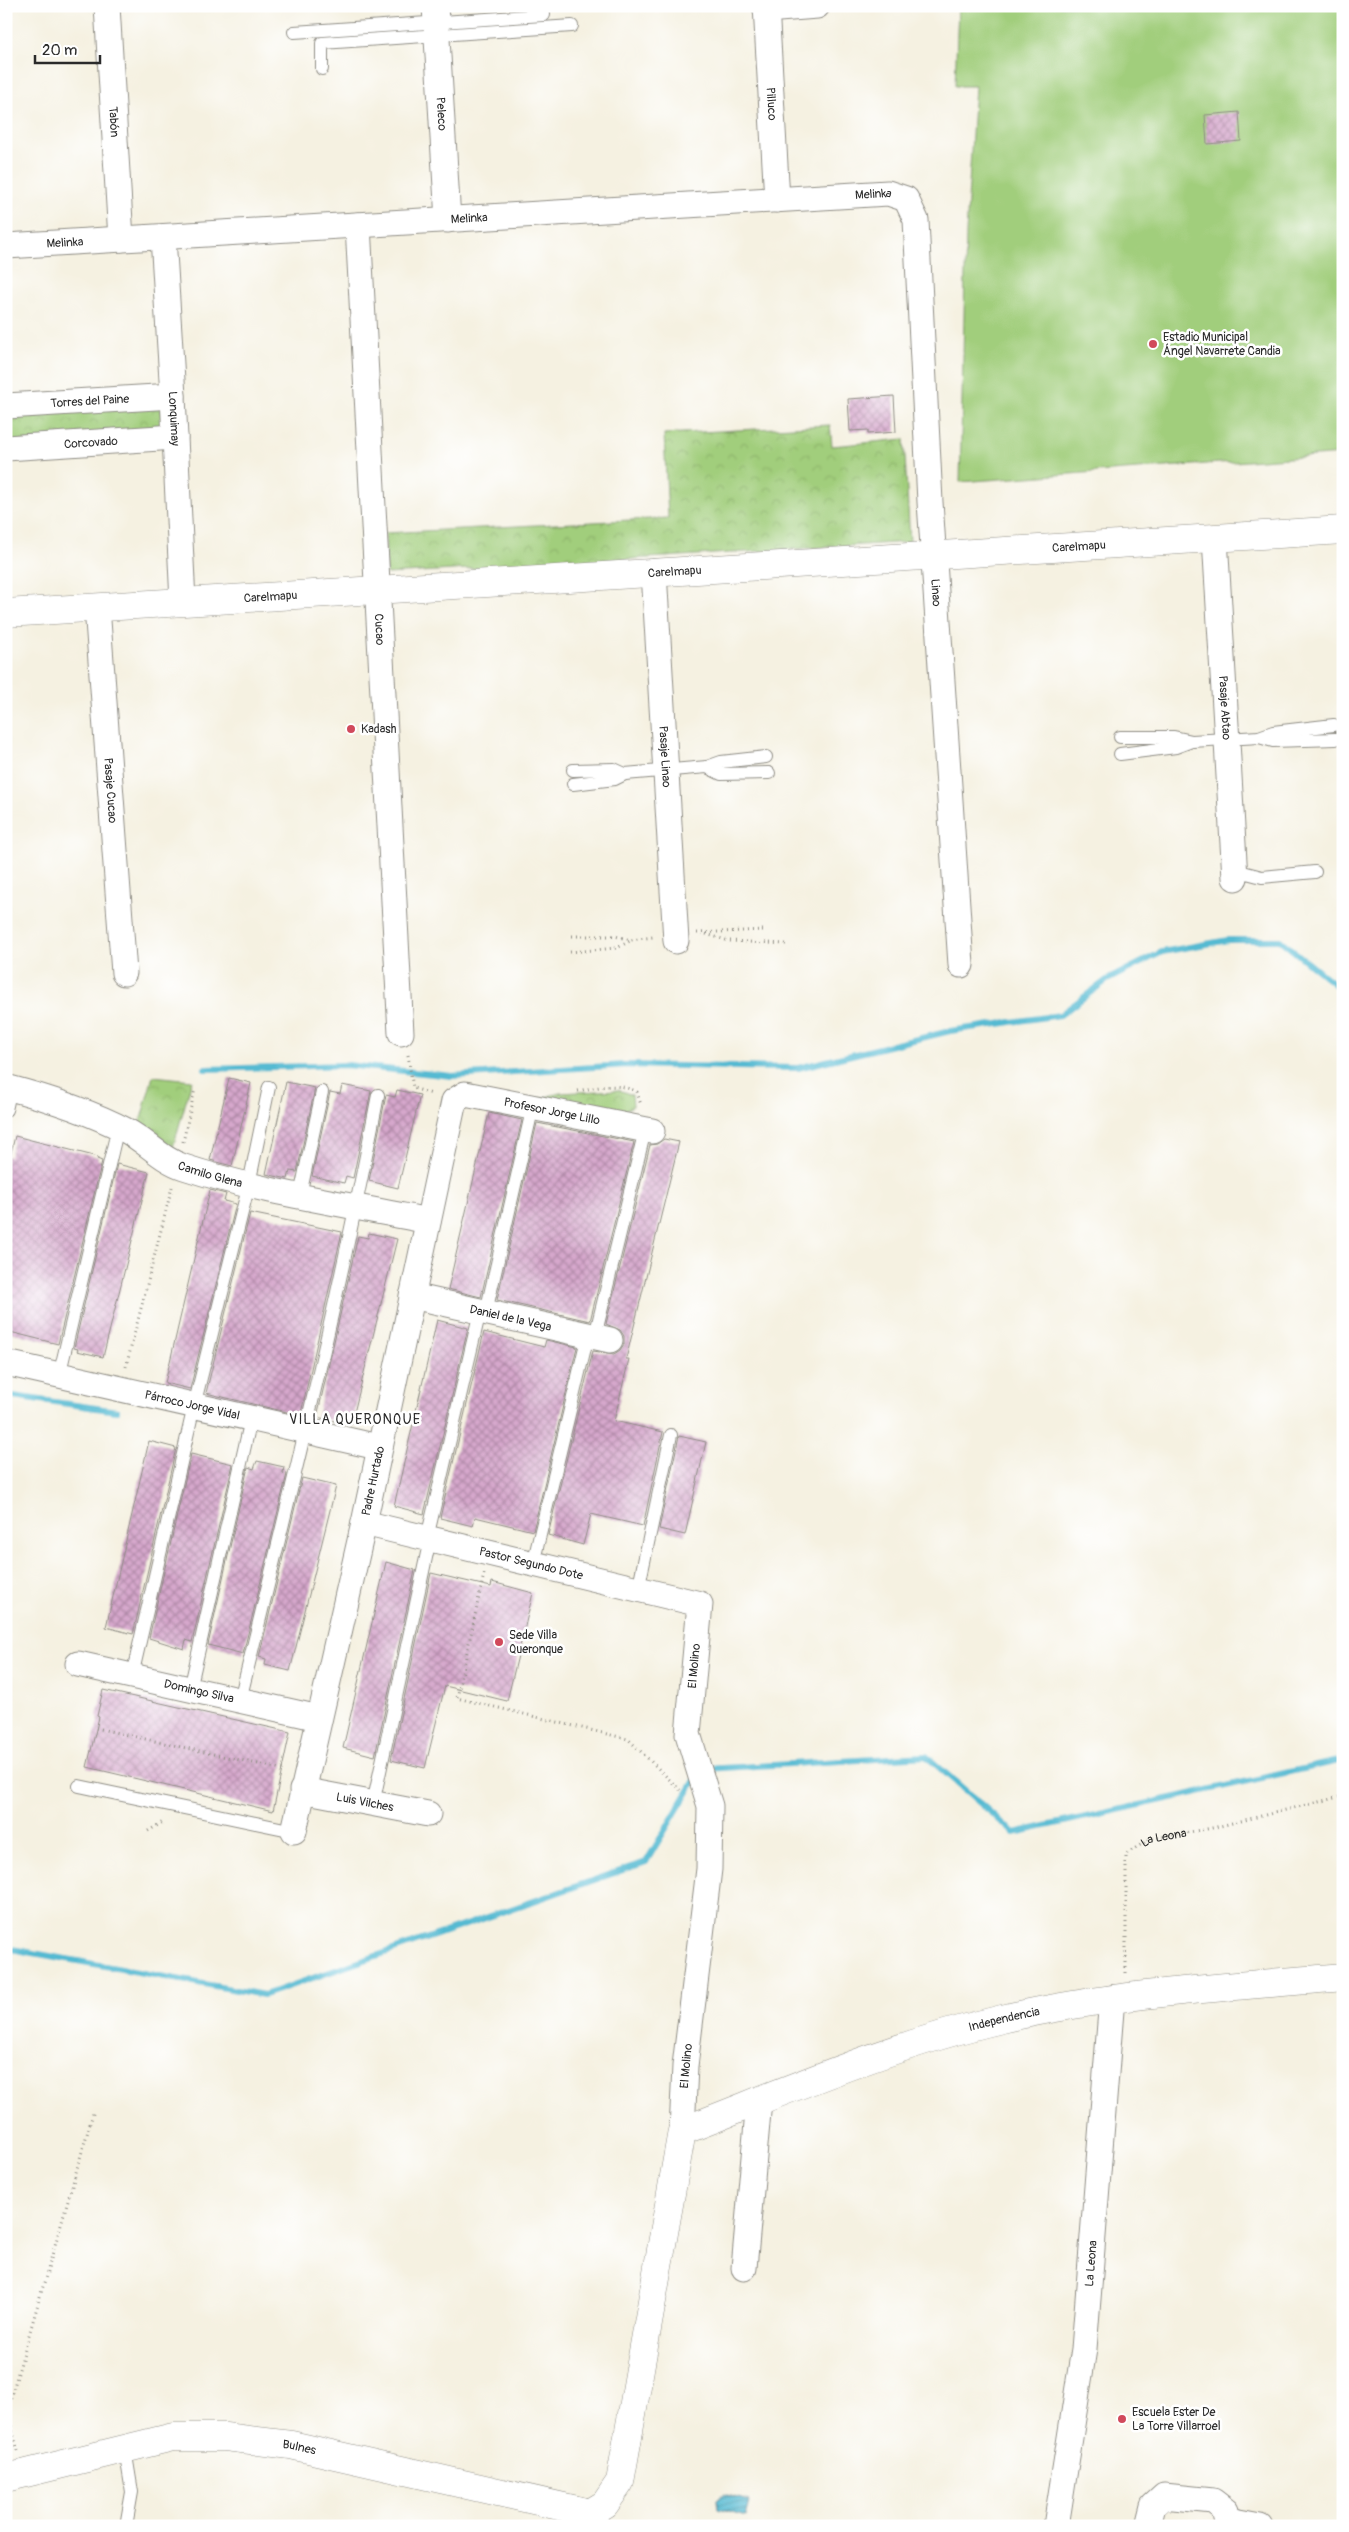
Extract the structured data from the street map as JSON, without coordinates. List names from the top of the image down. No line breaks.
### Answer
{"streets":{"street":["Pilluco","Peleco","Tabón","Melinka","Torres del Paine","Lonquimay","Corcovado","Carelmapu","Linao","Cucao","Pasaje Abtao","Pasaje Linao","Pasaje Cucao","Profesor Jorge Lillo","Camilo Glena","Daniel de la Vega","Párroco Jorge Vidal","Padre Hurtado","Pastor Segundo Dote","El Molino","Domingo Silva","Luis Vilches","La Leona","Independencia","Bulnes"]},"crossings":[["Pilluco","Melinka"],["Peleco","Melinka"],["Tabón","Melinka"],["Melinka","Lonquimay"],["Melinka","Linao"],["Melinka","Cucao"],["Torres del Paine","Lonquimay"],["Lonquimay","Corcovado"],["Lonquimay","Carelmapu"],["Carelmapu","Linao"],["Carelmapu","Cucao"],["Carelmapu","Pasaje Abtao"],["Carelmapu","Pasaje Linao"],["Carelmapu","Pasaje Cucao"],["Profesor Jorge Lillo","Padre Hurtado"],["Camilo Glena","Padre Hurtado"],["Daniel de la Vega","Padre Hurtado"],["Párroco Jorge Vidal","Padre Hurtado"],["Padre Hurtado","Pastor Segundo Dote"],["Padre Hurtado","Domingo Silva"],["Padre Hurtado","Luis Vilches"],["Pastor Segundo Dote","El Molino"],["El Molino","Independencia"],["El Molino","Bulnes"],["La Leona","Independencia"]],"districts":["VILLA QUERONQUE"],"places":["Estadio Municipal Ángel Navarrete Candia","Kadash","Sede Villa Queronque","Escuela Ester De La Torre Villarroel"],"scale_bar":"20 m"}
